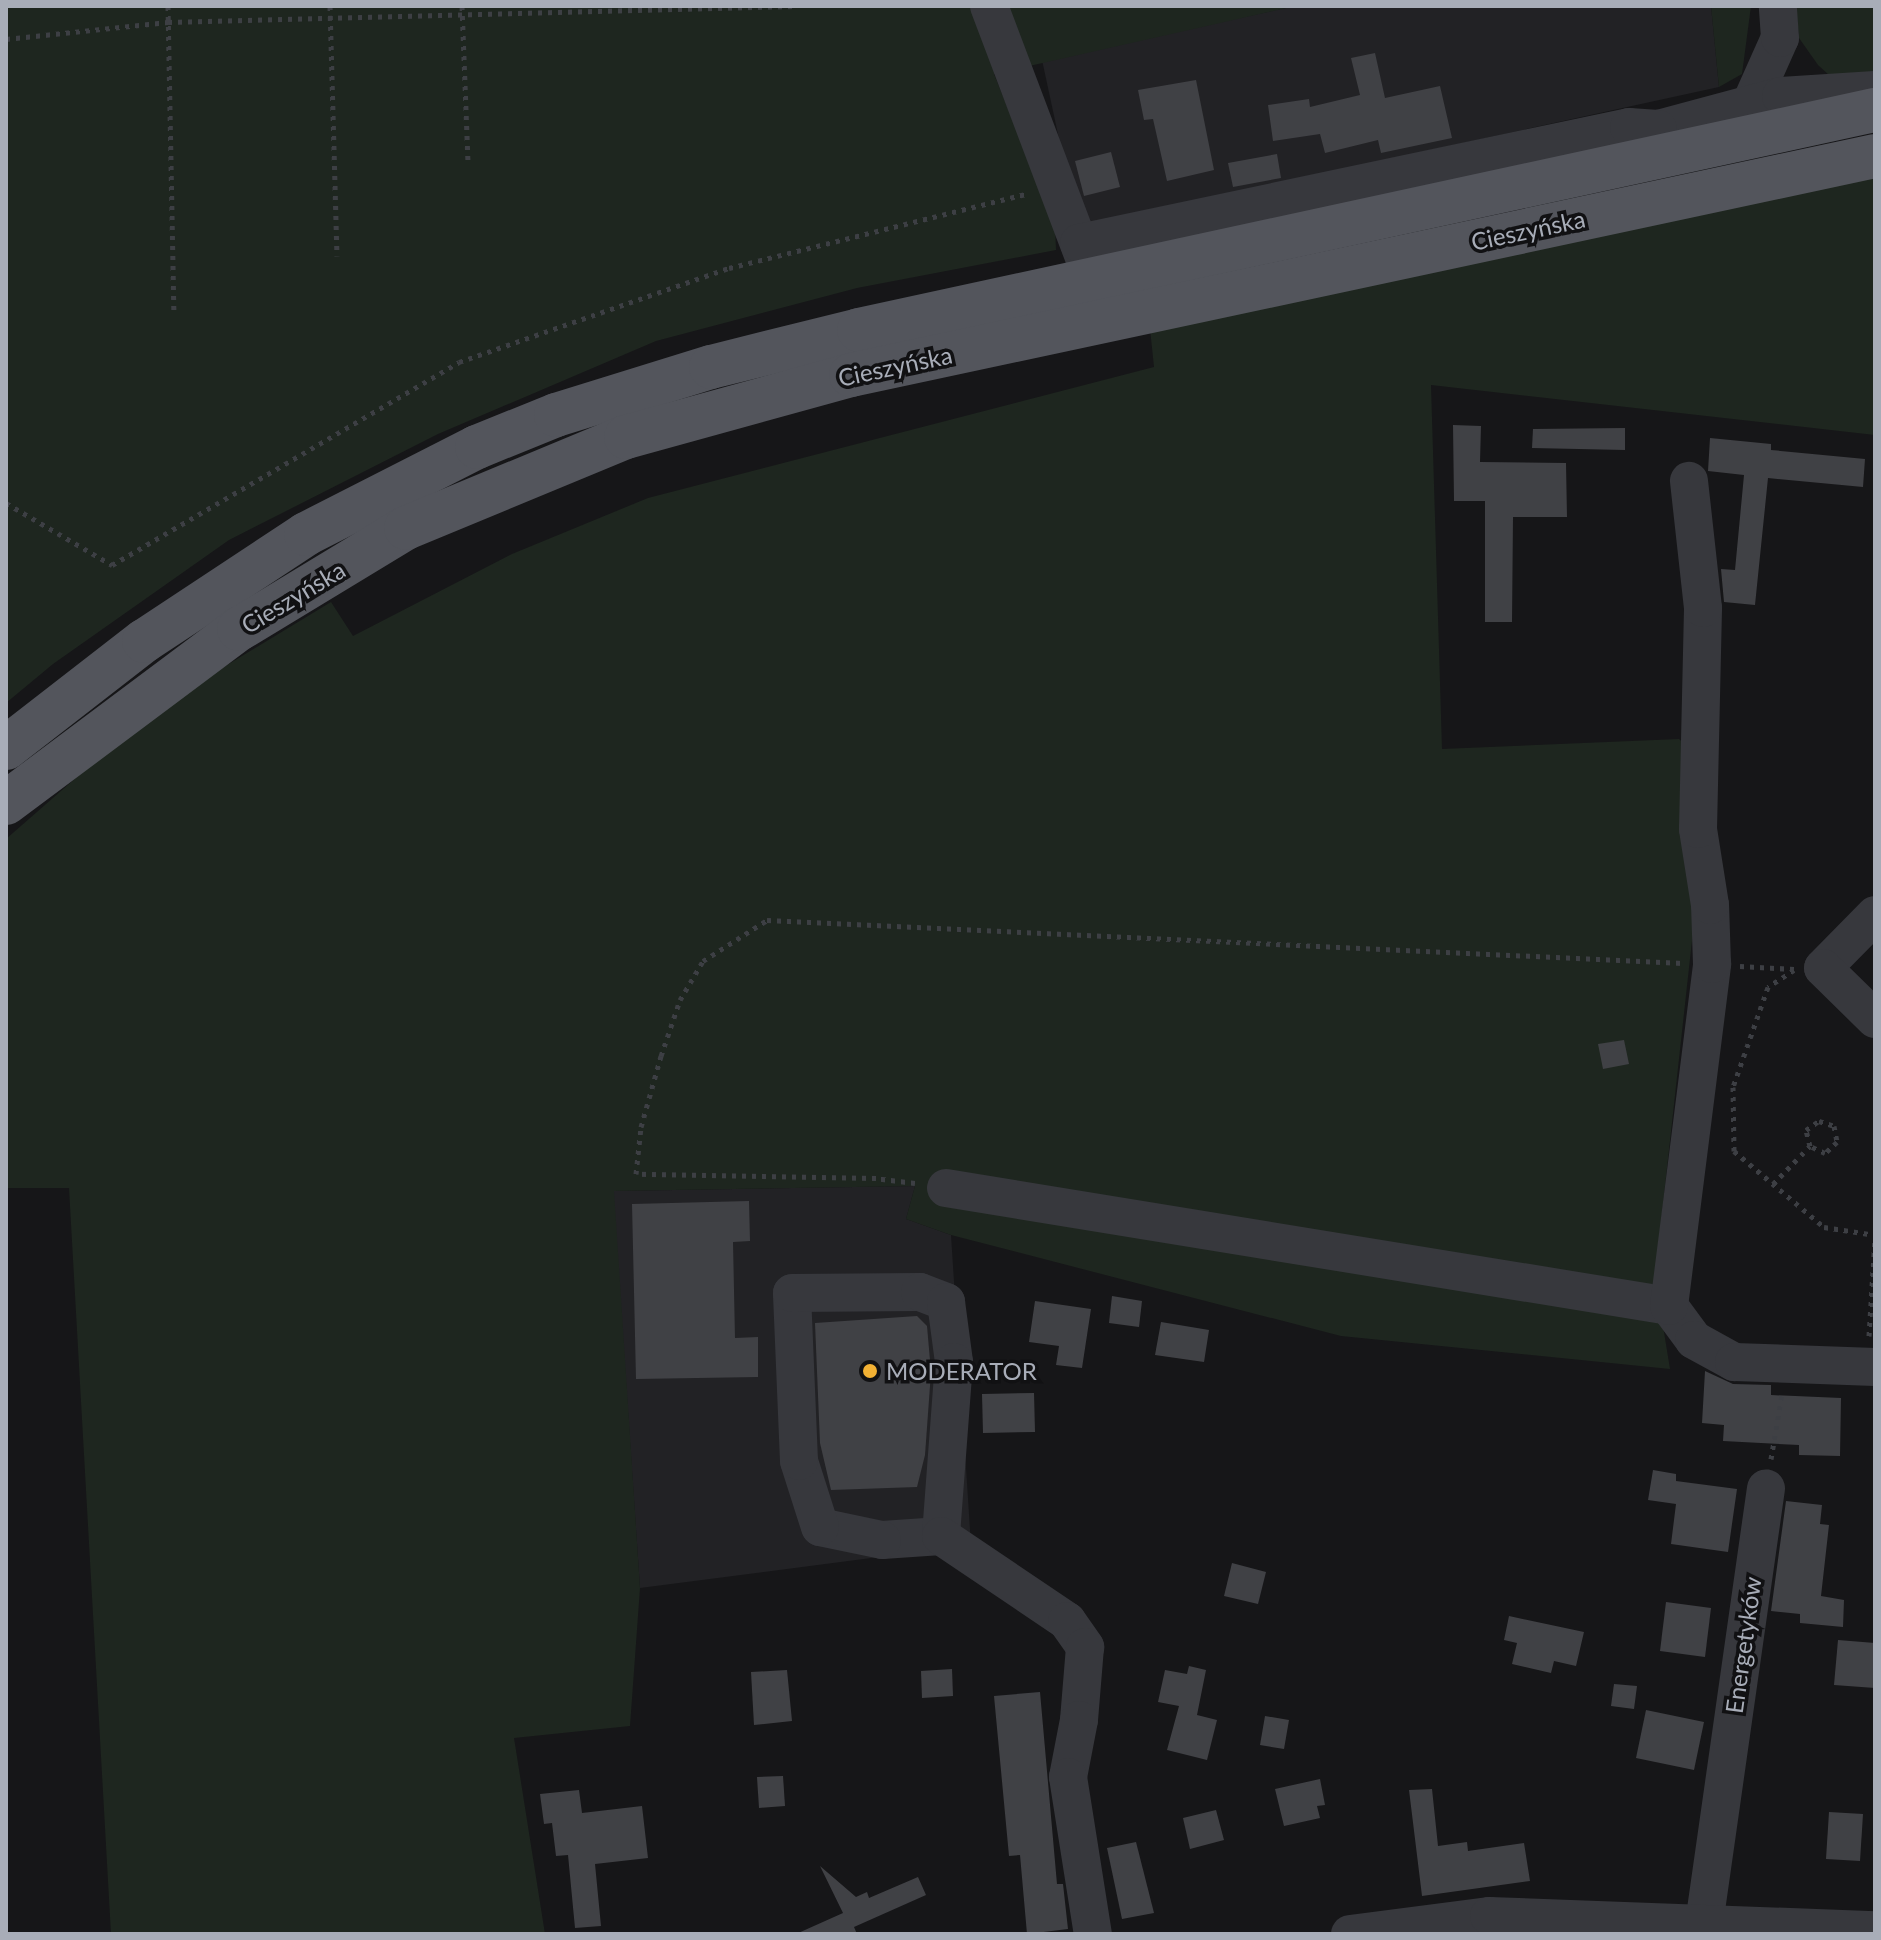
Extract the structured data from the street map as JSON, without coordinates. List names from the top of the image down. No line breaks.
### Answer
{"streets":{"main road":["Cieszyńska"],"street":["Energetyków"]},"places":["MODERATOR"]}
